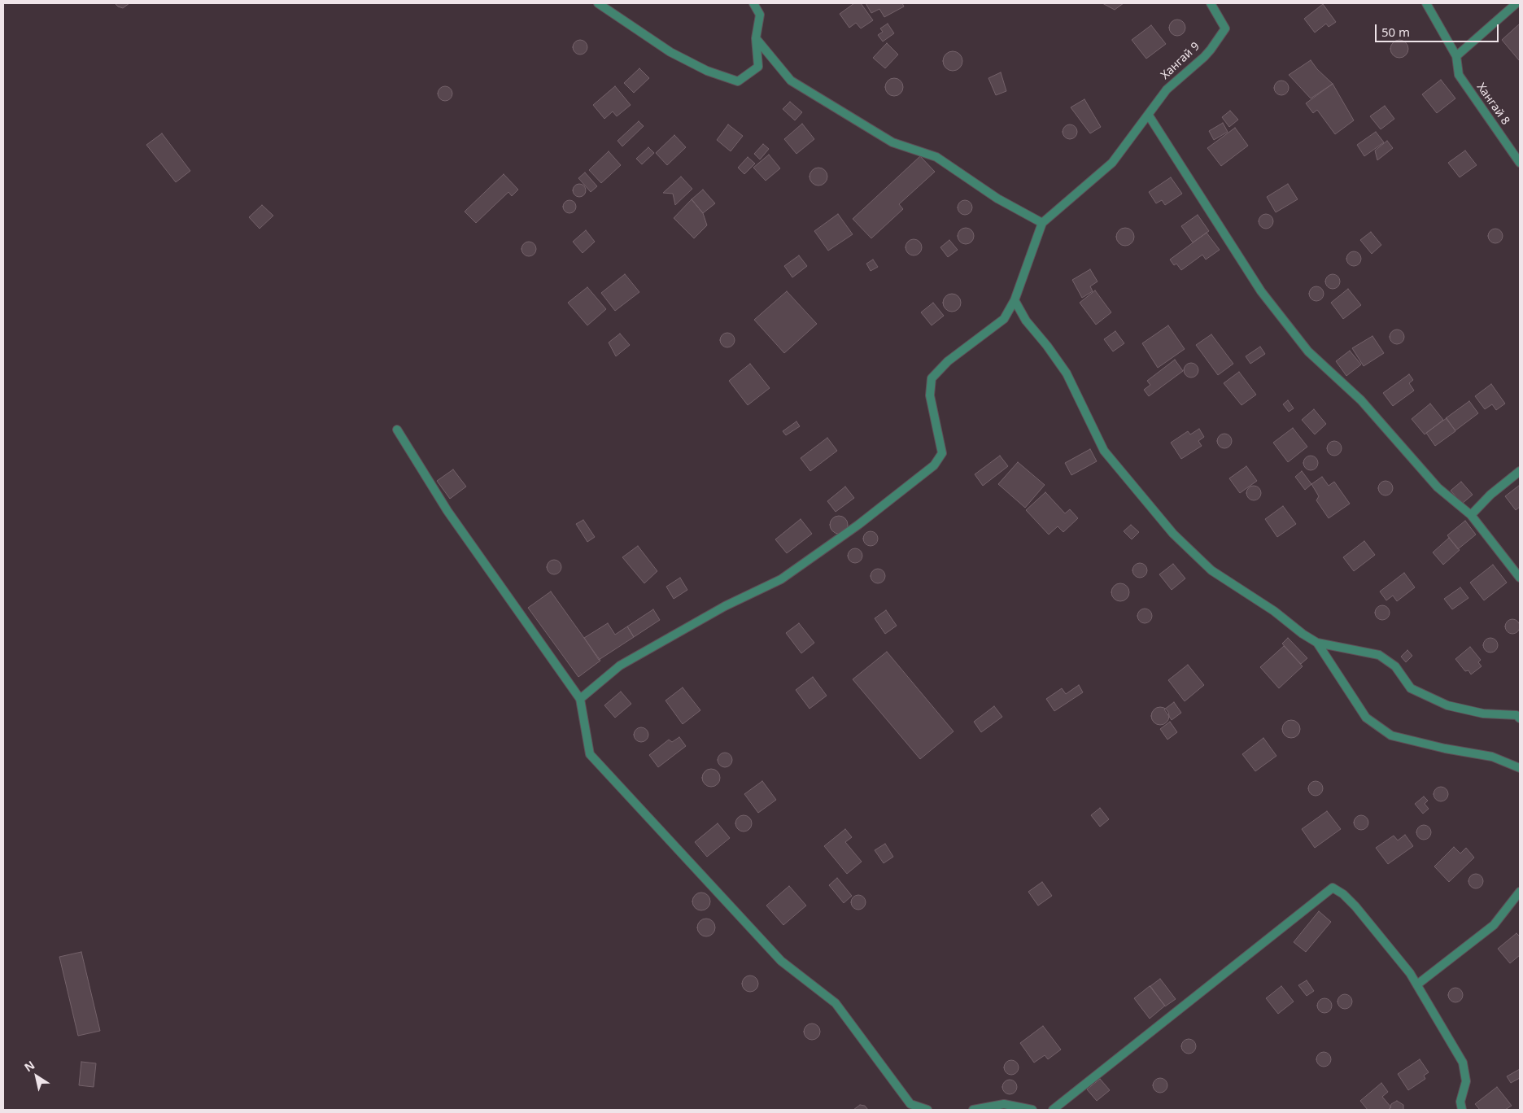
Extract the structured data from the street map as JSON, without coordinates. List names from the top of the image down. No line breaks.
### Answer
{"streets":{"street":["Хангай 9","Хангай 8"]},"scale_bar":"50 m","north":"top left"}
